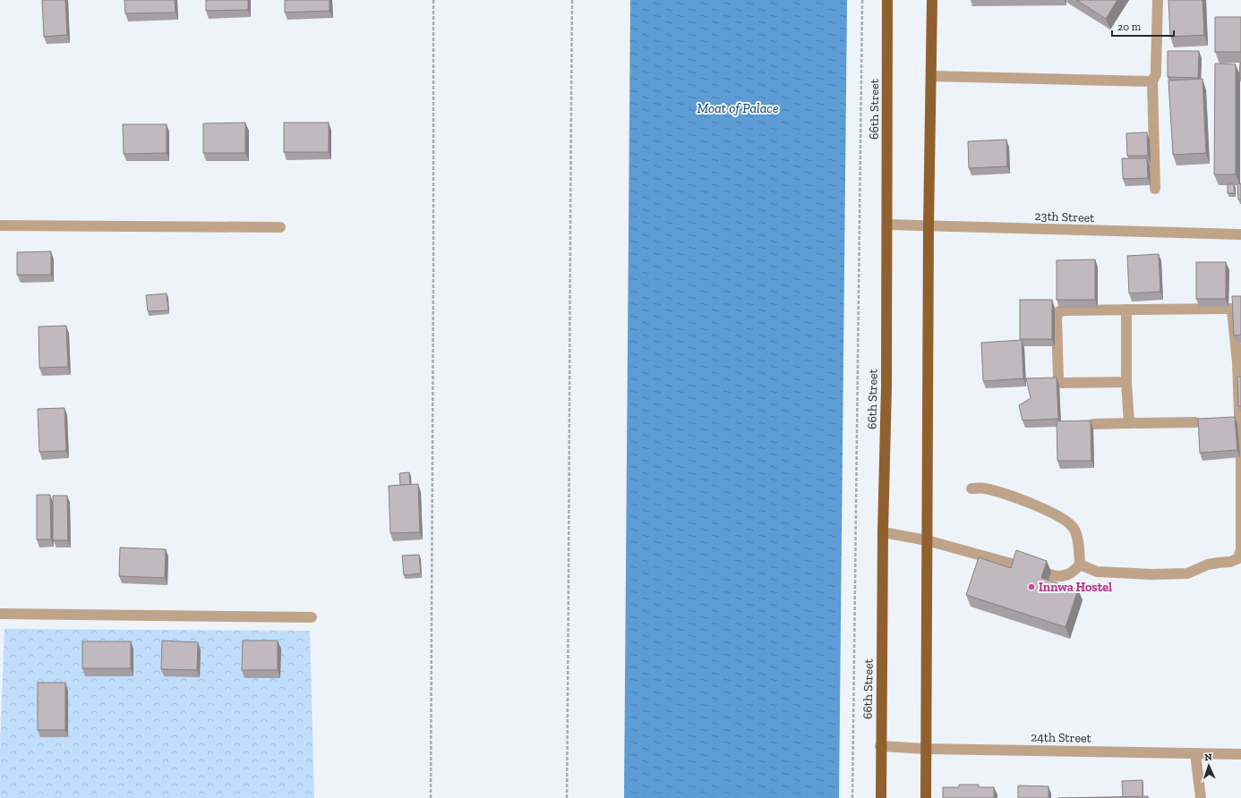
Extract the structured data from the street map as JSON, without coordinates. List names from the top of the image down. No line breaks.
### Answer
{"streets":{"main road":["66th Street"],"street":["23th Street","24th Street"]},"crossings":[["66th Street","23th Street"],["66th Street","24th Street"]],"water":["Moat of Palace"],"places":["Innwa Hostel"],"scale_bar":"20 m","north":"top"}
